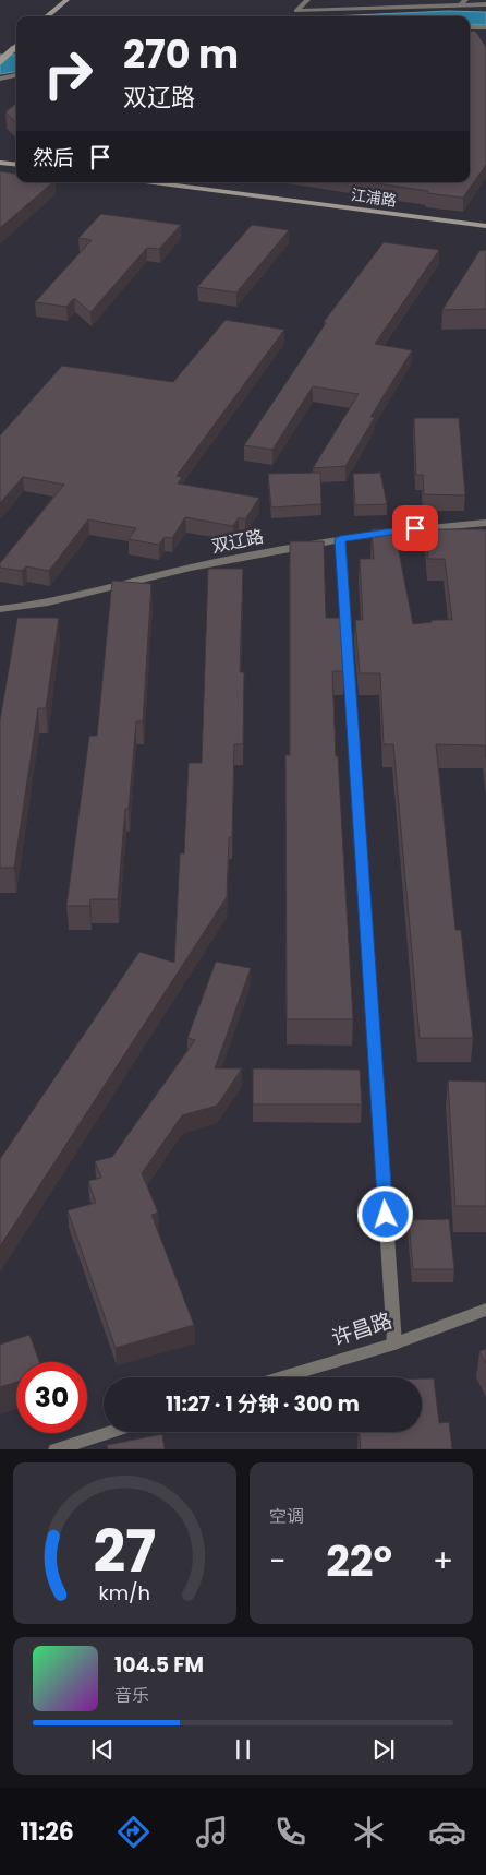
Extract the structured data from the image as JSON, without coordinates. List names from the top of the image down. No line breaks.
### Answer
{"streets":{"main road":["江浦路"],"street":["双辽路","许昌路"]},"page":{"turn":["270 m","双辽路"],"then":"然后","limit":"30","trip":"11:27 · 1 分钟 · 300 m","tile":"空调","heat":["−","22°","+"],"song":["104.5 FM","音乐"],"tabs":"11:26","gauge":["27","km/h"]}}
